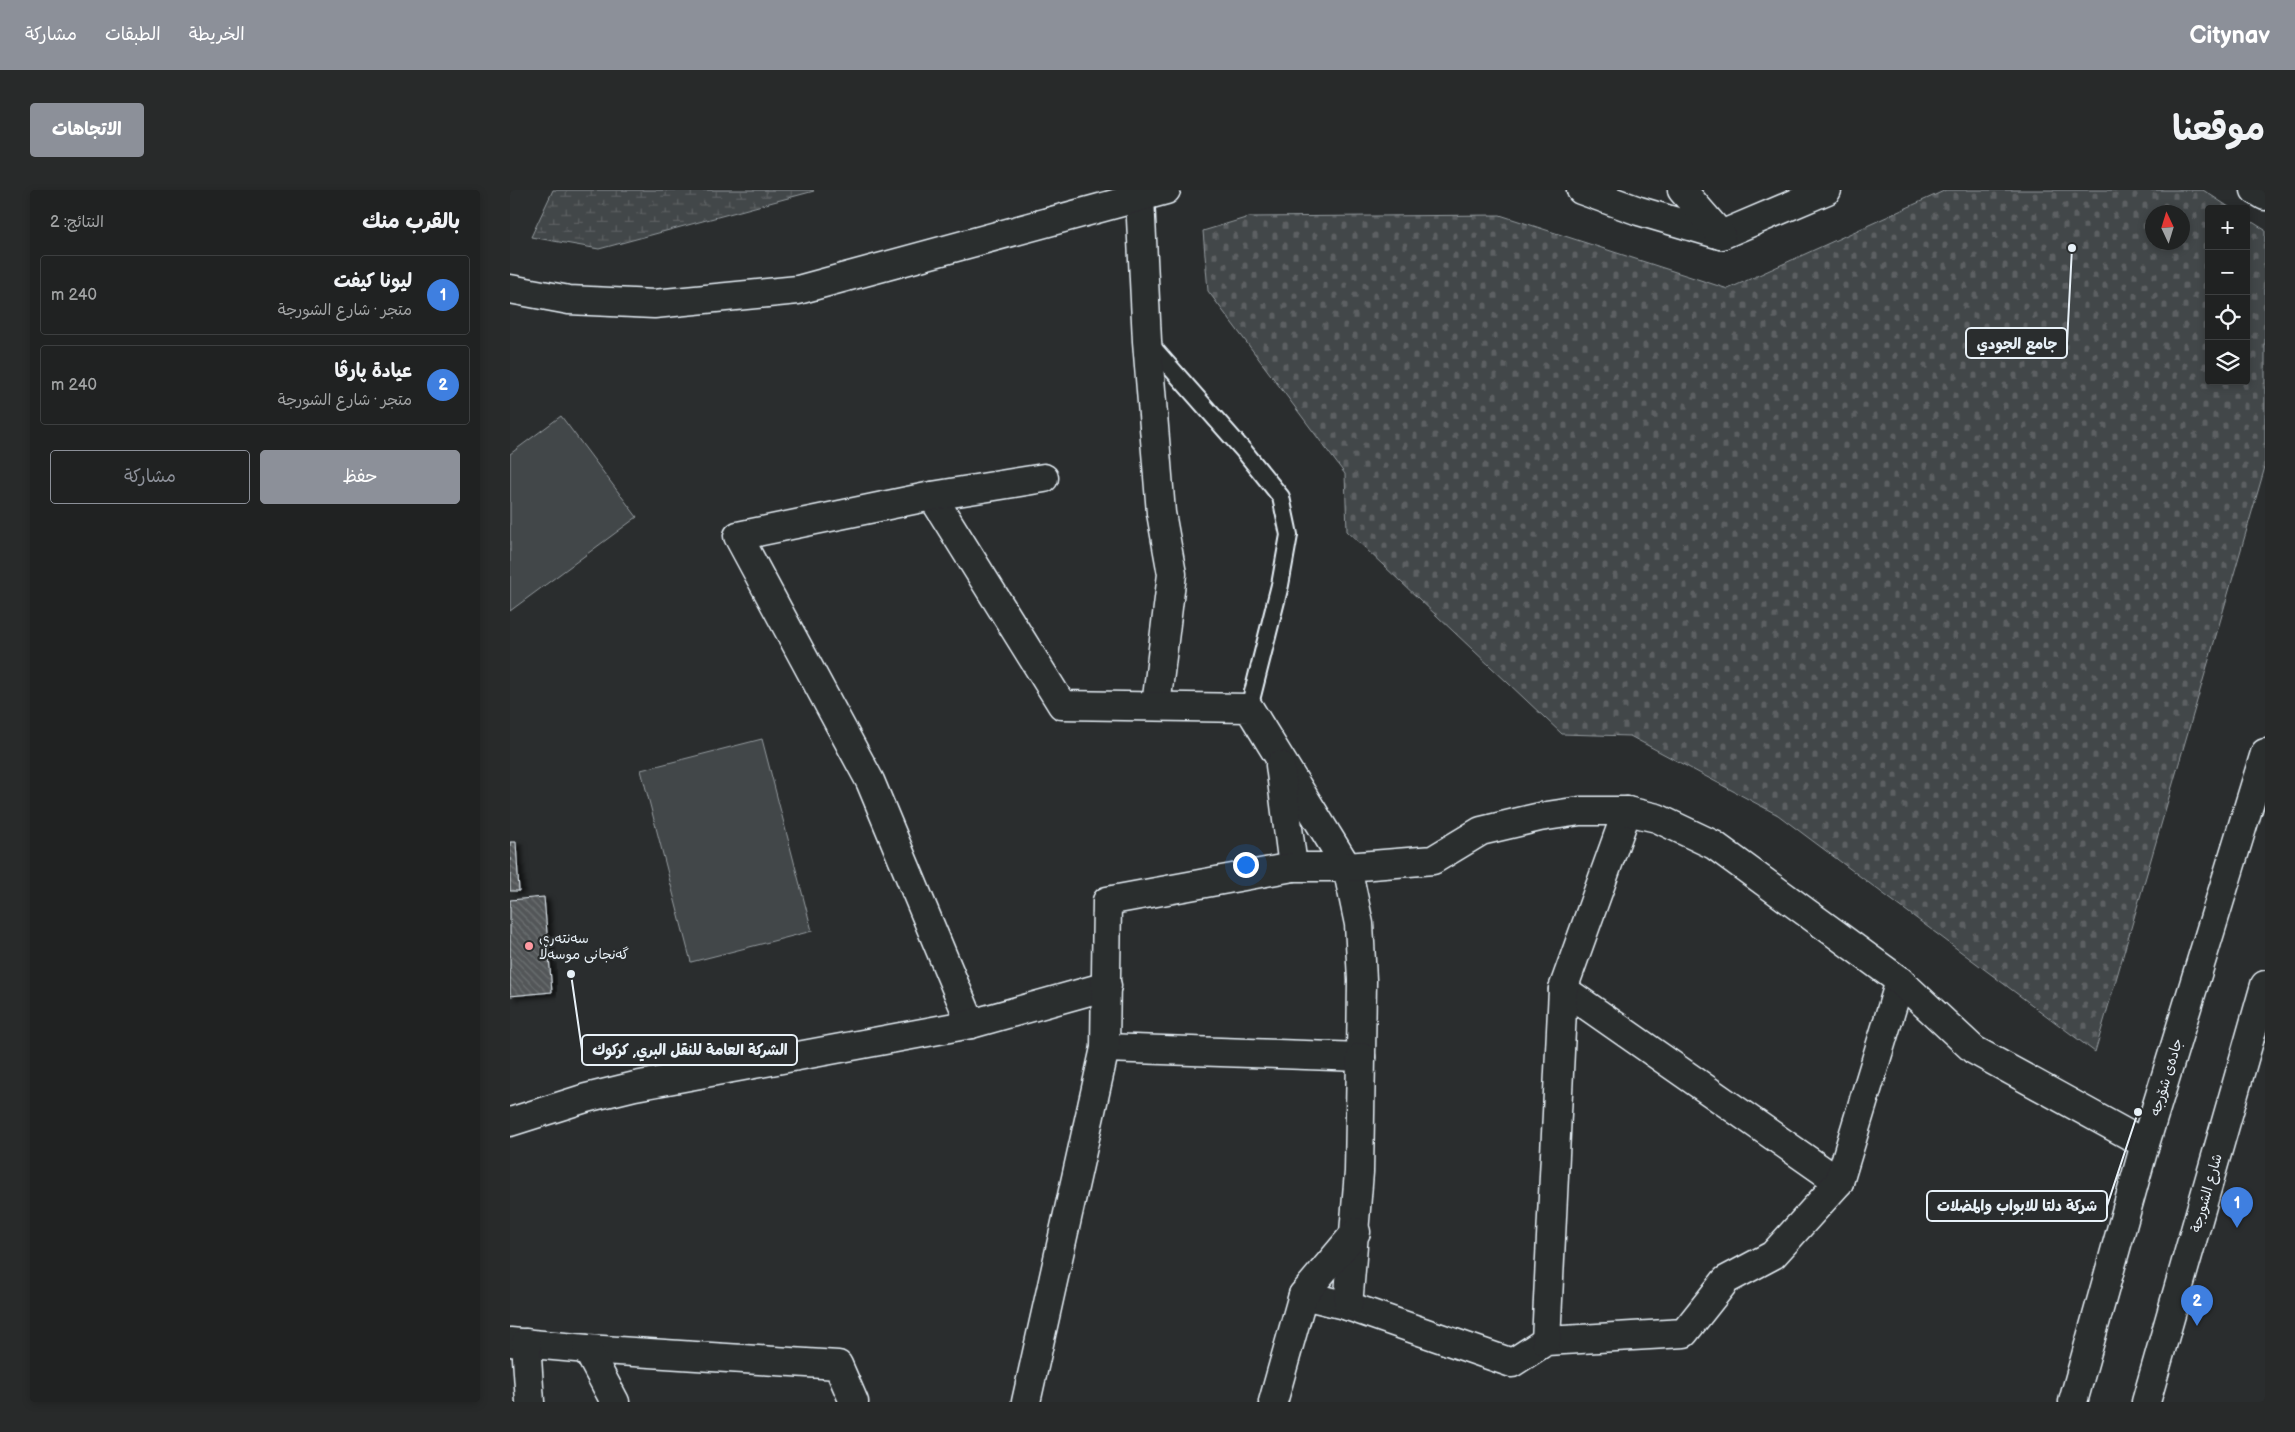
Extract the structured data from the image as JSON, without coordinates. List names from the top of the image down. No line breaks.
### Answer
{"streets":{"street":["جادەی شۆرجە","شارع الشورجة"]},"places":["جامع الجودي","سەنتەری گەنجانی موسەڵا","الشركة العامة للنقل البري, كركوك","شركة دلتا للابواب والمضلات"],"north":"top","page":{"header":"Citynav","nav":["الخريطة","الطبقات","مشاركة"],"title":"موقعنا","buttons":["الاتجاهات",["حفظ","مشاركة"]],"heading":["بالقرب منك","النتائج: 2"],"map_buttons":["+","−"],"list":[{"mark":"1","name":"ليونا كيفت","note":"متجر · شارع الشورجة","value":"240 m"},{"mark":"2","name":"عيادة پارڤا","note":"متجر · شارع الشورجة","value":"240 m"}],"pins":["1","2"]}}
